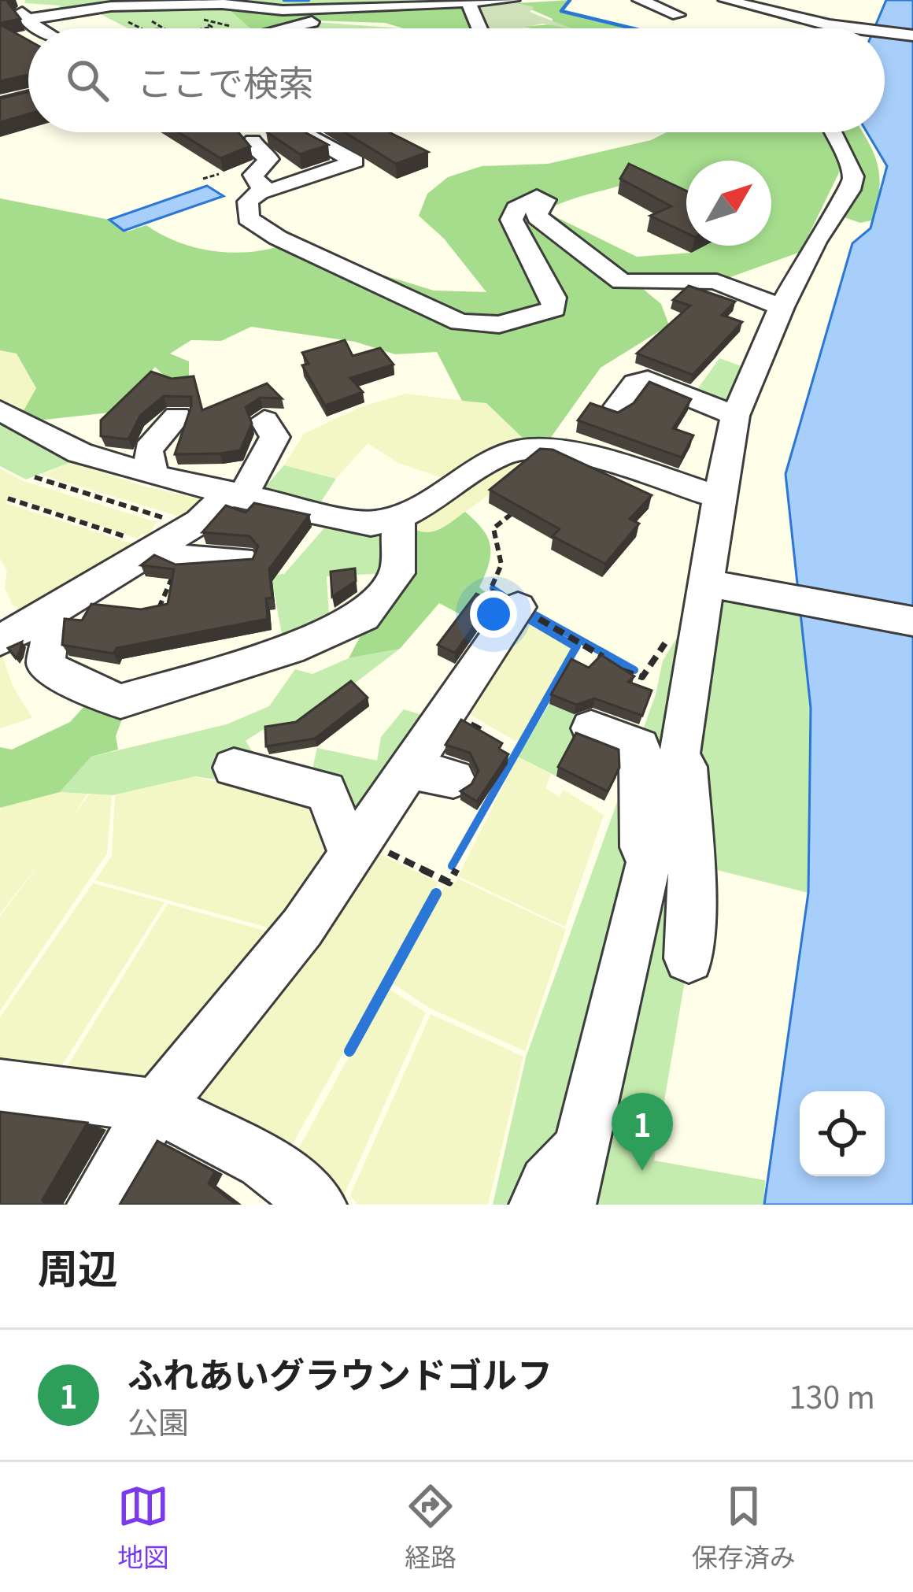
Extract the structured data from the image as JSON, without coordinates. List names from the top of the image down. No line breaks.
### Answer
{"north":"top right","page":{"search":"ここで検索","pins":"1","heading":"周辺","list":[{"mark":"1","name":"ふれあいグラウンドゴルフ","note":"公園","value":"130 m"}],"nav":["地図","経路","保存済み"]}}
